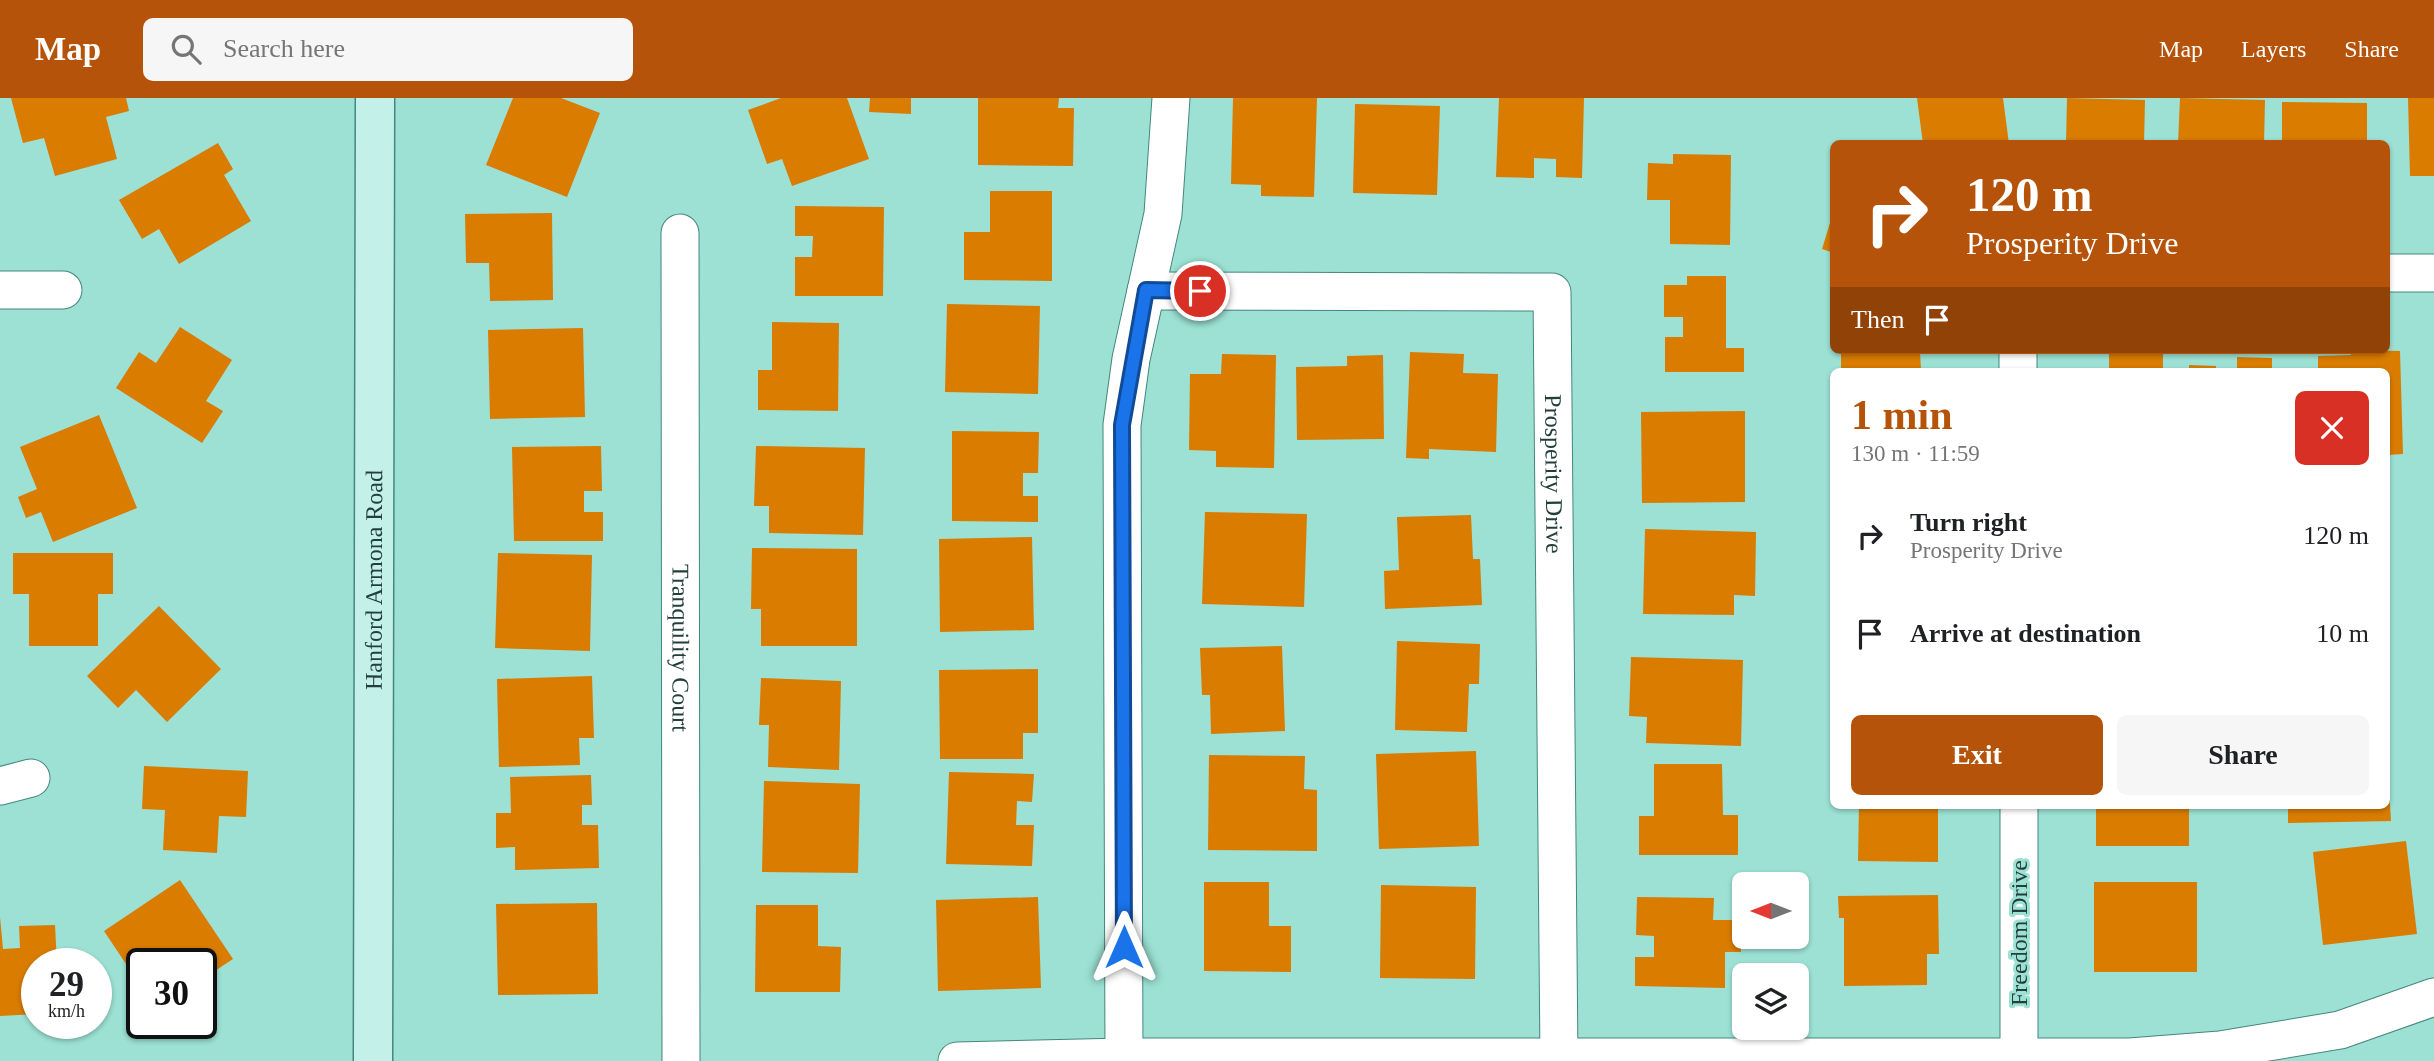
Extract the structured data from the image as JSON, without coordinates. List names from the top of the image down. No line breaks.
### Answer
{"streets":{"main road":["Hanford Armona Road"],"street":["Prosperity Drive","Tranquility Court","Freedom Drive"]},"north":"left","page":{"header":"Map","search":"Search here","nav":["Map","Layers","Share"],"turn":["120 m","Prosperity Drive"],"then":"Then","heading":["1 min","130 m · 11:59"],"list":[{"name":"Turn right","note":"Prosperity Drive","value":"120 m"},{"name":"Arrive at destination","value":"10 m"}],"buttons":["Exit","Share"],"speed":"29 km/h","limit":"30"}}
